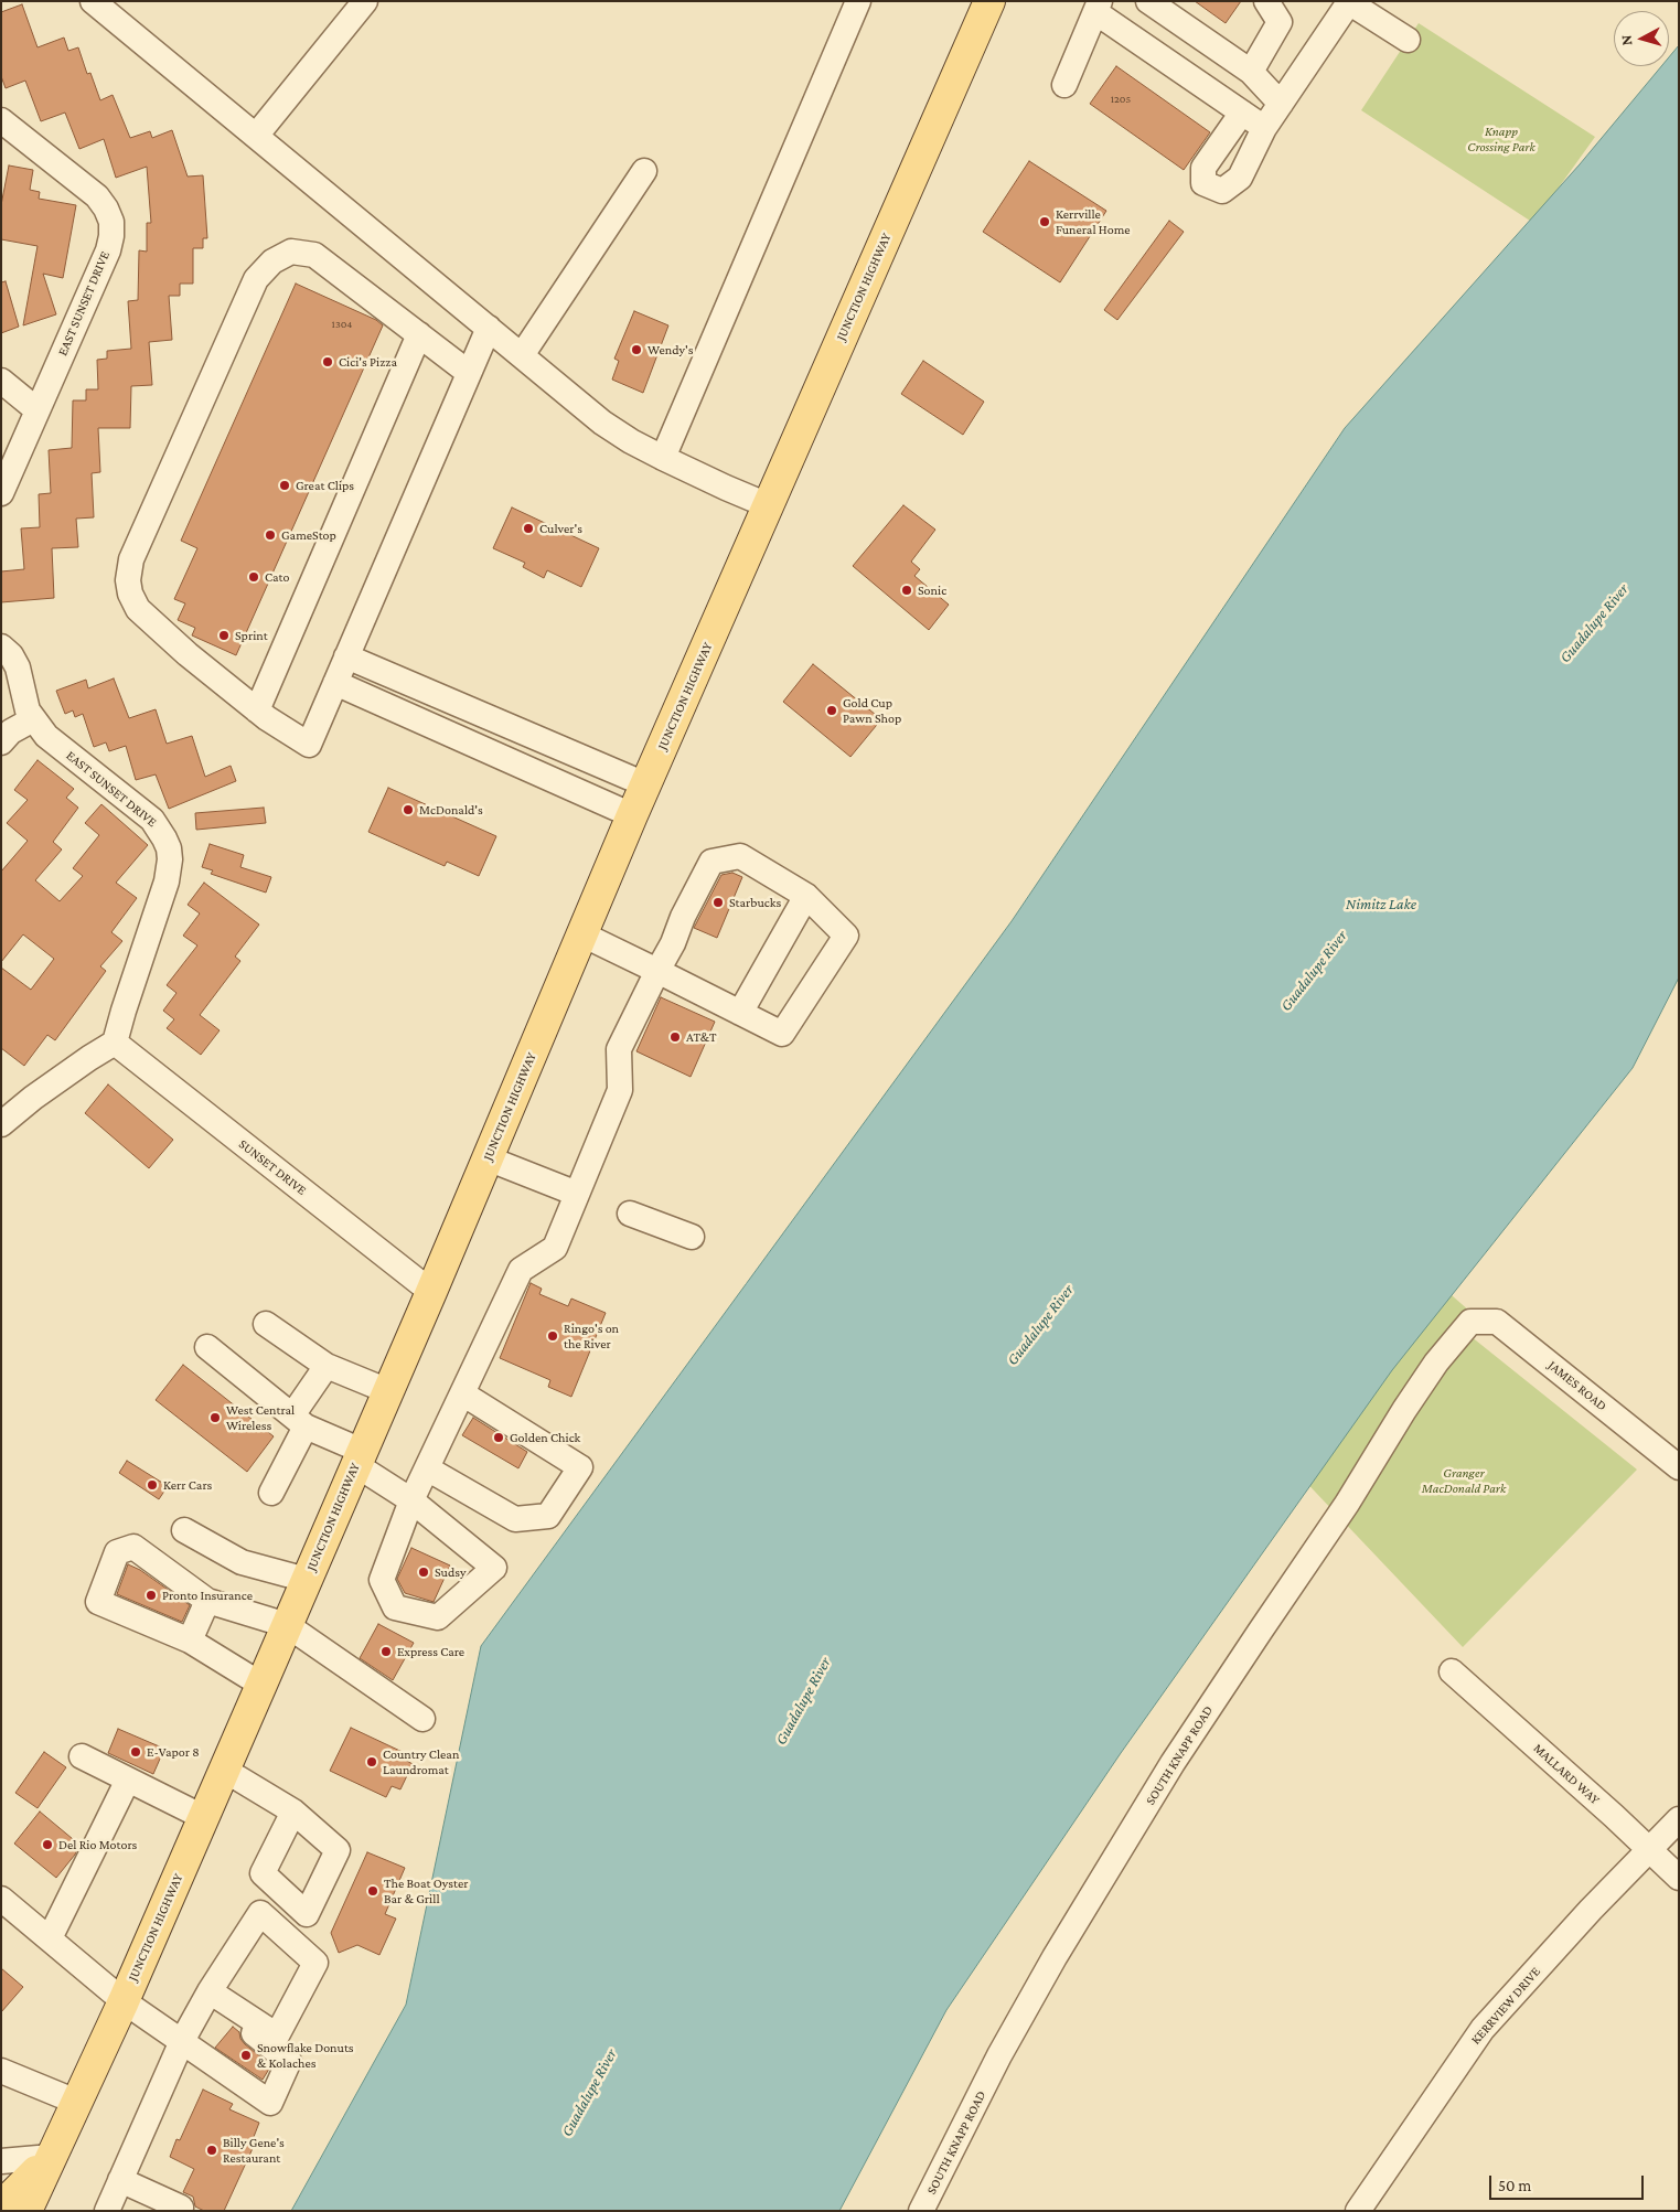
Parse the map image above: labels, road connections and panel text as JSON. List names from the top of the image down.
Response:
{
  "streets": {
    "main road": ["JUNCTION HIGHWAY"],
    "street": [
      "EAST SUNSET DRIVE",
      "SUNSET DRIVE",
      "JAMES ROAD",
      "SOUTH KNAPP ROAD",
      "MALLARD WAY",
      "KERRVIEW DRIVE"
    ]
  },
  "crossings": [
    ["JUNCTION HIGHWAY", "SUNSET DRIVE"],
    ["EAST SUNSET DRIVE", "SUNSET DRIVE"],
    ["JAMES ROAD", "SOUTH KNAPP ROAD"],
    ["MALLARD WAY", "KERRVIEW DRIVE"]
  ],
  "water": ["Guadalupe River", "Nimitz Lake"],
  "parks": ["Knapp Crossing Park", "Granger MacDonald Park"],
  "places": [
    "Kerrville Funeral Home",
    "Wendy's",
    "Cici's Pizza",
    "Great Clips",
    "Culver's",
    "GameStop",
    "Cato",
    "Sonic",
    "Sprint",
    "Gold Cup Pawn Shop",
    "McDonald's",
    "Starbucks",
    "AT&T",
    "Ringo's on the River",
    "West Central Wireless",
    "Golden Chick",
    "Kerr Cars",
    "Sudsy",
    "Pronto Insurance",
    "Express Care",
    "E-Vapor 8",
    "Country Clean Laundromat",
    "Del Rio Motors",
    "The Boat Oyster Bar & Grill",
    "Snowflake Donuts & Kolaches",
    "Billy Gene's Restaurant"
  ],
  "house_numbers": ["1205", "1304"],
  "scale_bar": "50 m",
  "north": "left"
}
